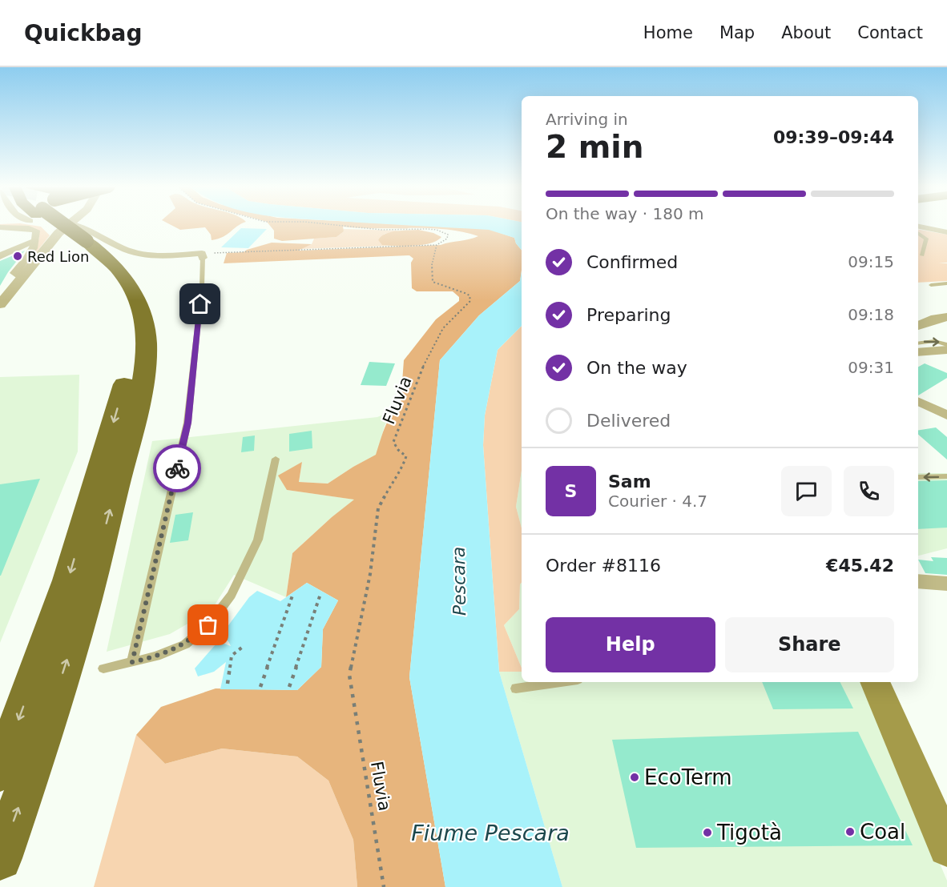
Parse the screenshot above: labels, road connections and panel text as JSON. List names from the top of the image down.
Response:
{
  "streets": {
    "path": ["Fluvia"]
  },
  "water": ["Pescara", "Fiume Pescara"],
  "places": [
    "Red Lion",
    "EcoTerm",
    "Coal",
    "Tigotà"
  ],
  "page": {
    "header": "Quickbag",
    "nav": [
      "Home",
      "Map",
      "About",
      "Contact"
    ],
    "heading": ["2 min", "Arriving in", "09:39–09:44"],
    "panel": [
      "Sam",
      "Courier · 4.7",
      "Order #8116",
      "€45.42"
    ],
    "bar": "On the way · 180 m",
    "list": [
      ["Confirmed", "09:15"],
      ["Preparing", "09:18"],
      ["On the way", "09:31"],
      "Delivered"
    ],
    "round": "S",
    "buttons": ["Help", "Share"]
  }
}
